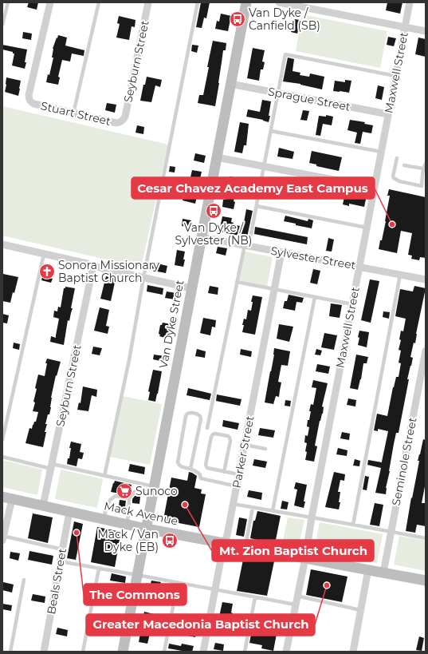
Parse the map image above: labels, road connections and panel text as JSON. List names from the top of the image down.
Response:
{
  "streets": {
    "main road": ["Van Dyke Street", "Mack Avenue"],
    "street": [
      "Seyburn Street",
      "Maxwell Street",
      "Sprague Street",
      "Stuart Street",
      "Sylvester Street",
      "Parker Street",
      "Seminole Street",
      "Beals Street"
    ]
  },
  "crossings": [
    ["Seyburn Street", "Stuart Street"],
    ["Seyburn Street", "Mack Avenue"],
    ["Maxwell Street", "Sprague Street"],
    ["Maxwell Street", "Sylvester Street"],
    ["Maxwell Street", "Mack Avenue"],
    ["Sprague Street", "Van Dyke Street"],
    ["Sylvester Street", "Van Dyke Street"],
    ["Sylvester Street", "Parker Street"],
    ["Van Dyke Street", "Mack Avenue"],
    ["Parker Street", "Mack Avenue"],
    ["Seminole Street", "Mack Avenue"],
    ["Mack Avenue", "Beals Street"]
  ],
  "places": {
    "bus stop": ["Van Dyke / Canfield (SB)", "Van Dyke / Sylvester (NB)", "Mack / Van Dyke (EB)"],
    "other": [
      "Cesar Chavez Academy East Campus",
      "Mt. Zion Baptist Church",
      "The Commons",
      "Greater Macedonia Baptist Church"
    ],
    "church": ["Sonora Missionary Baptist Church"],
    "supermarket": ["Sunoco"]
  }
}
